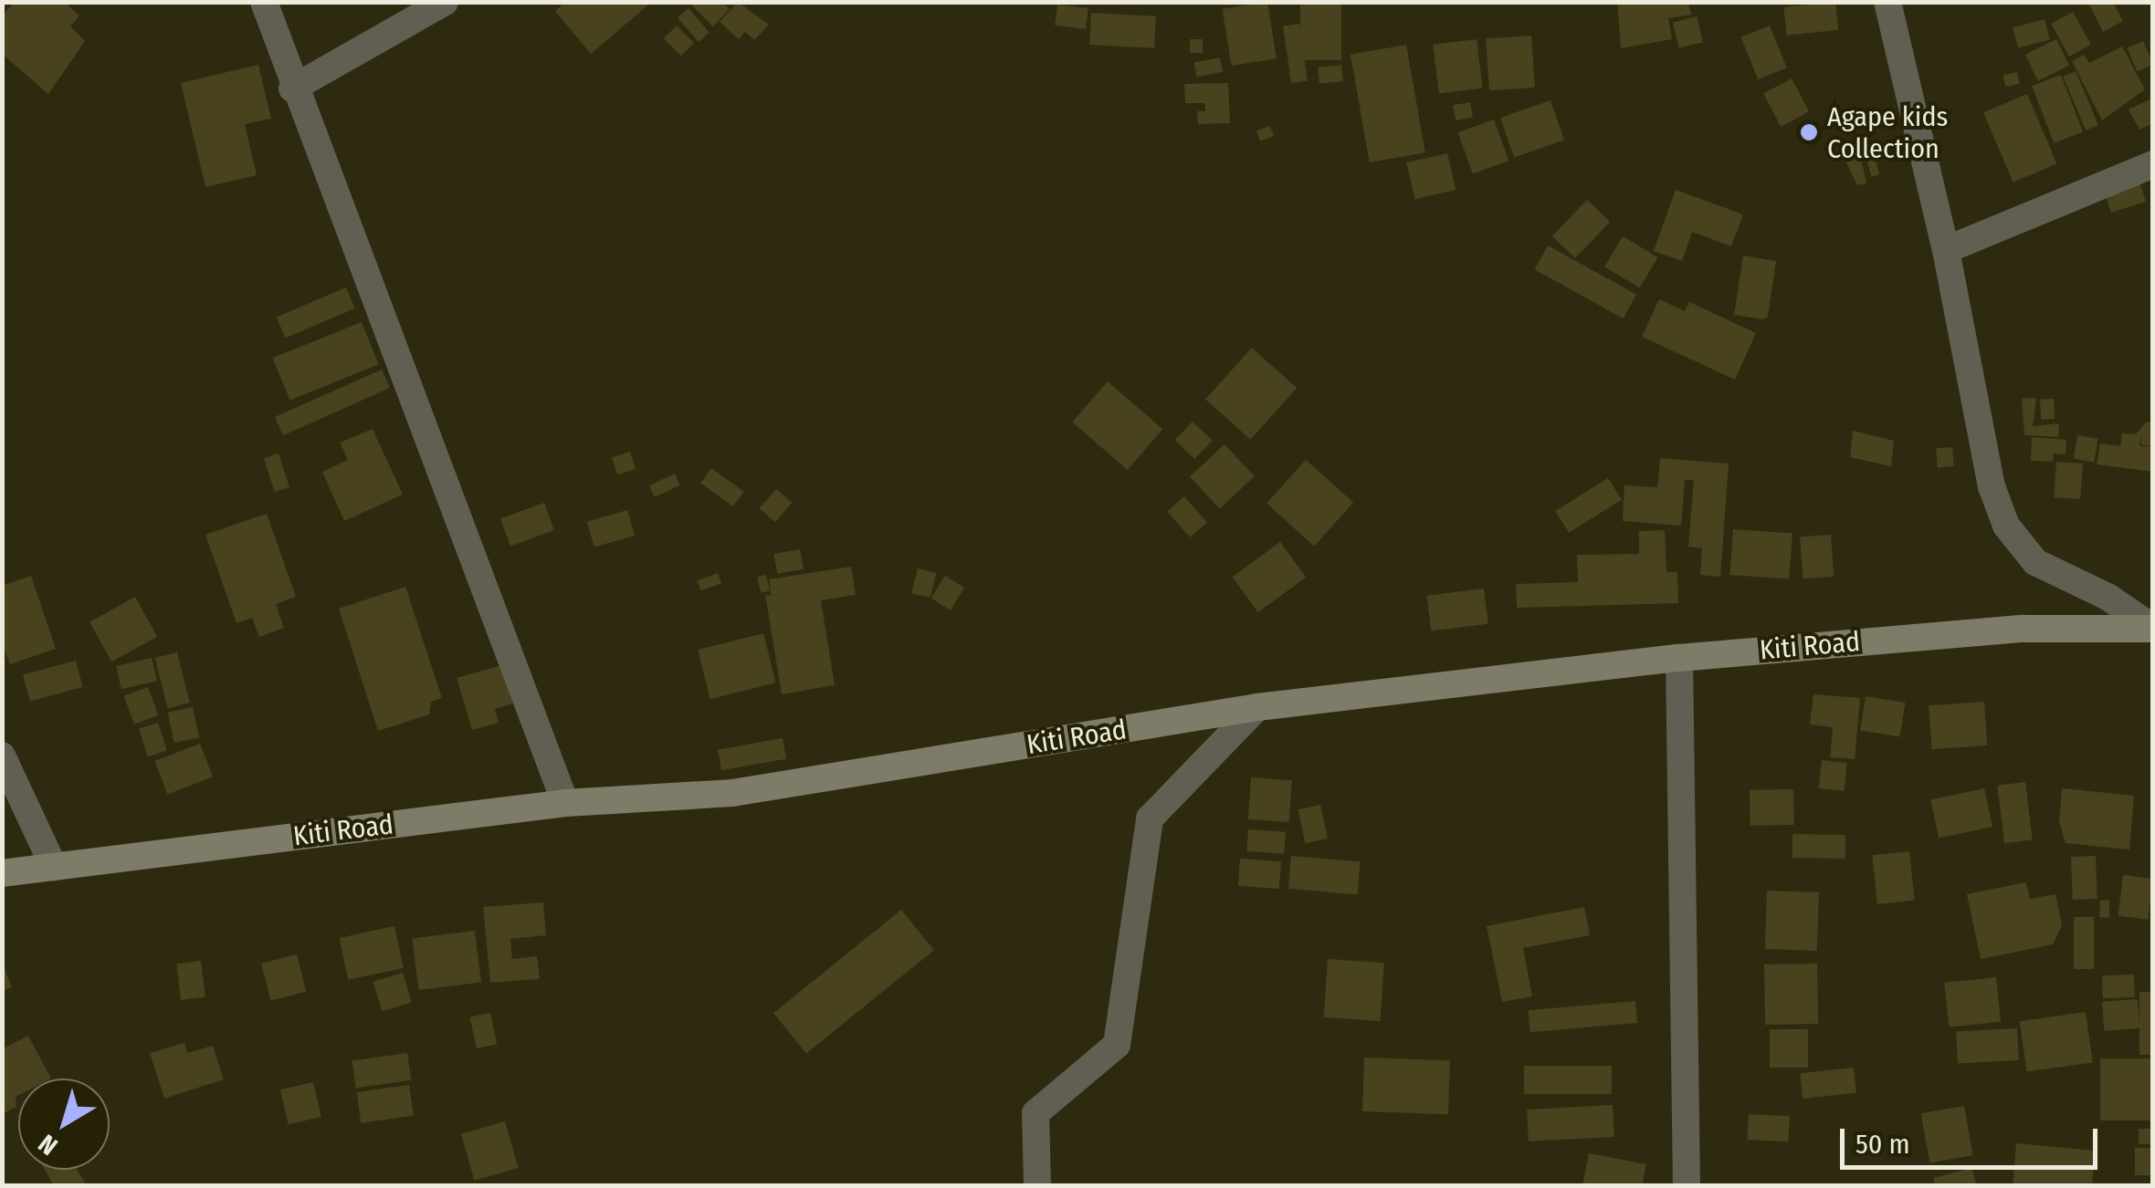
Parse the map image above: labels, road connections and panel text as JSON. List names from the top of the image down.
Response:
{
  "streets": {
    "street": ["Kiti Road"]
  },
  "places": ["Agape kids Collection"],
  "scale_bar": "50 m",
  "north": "bottom left"
}
